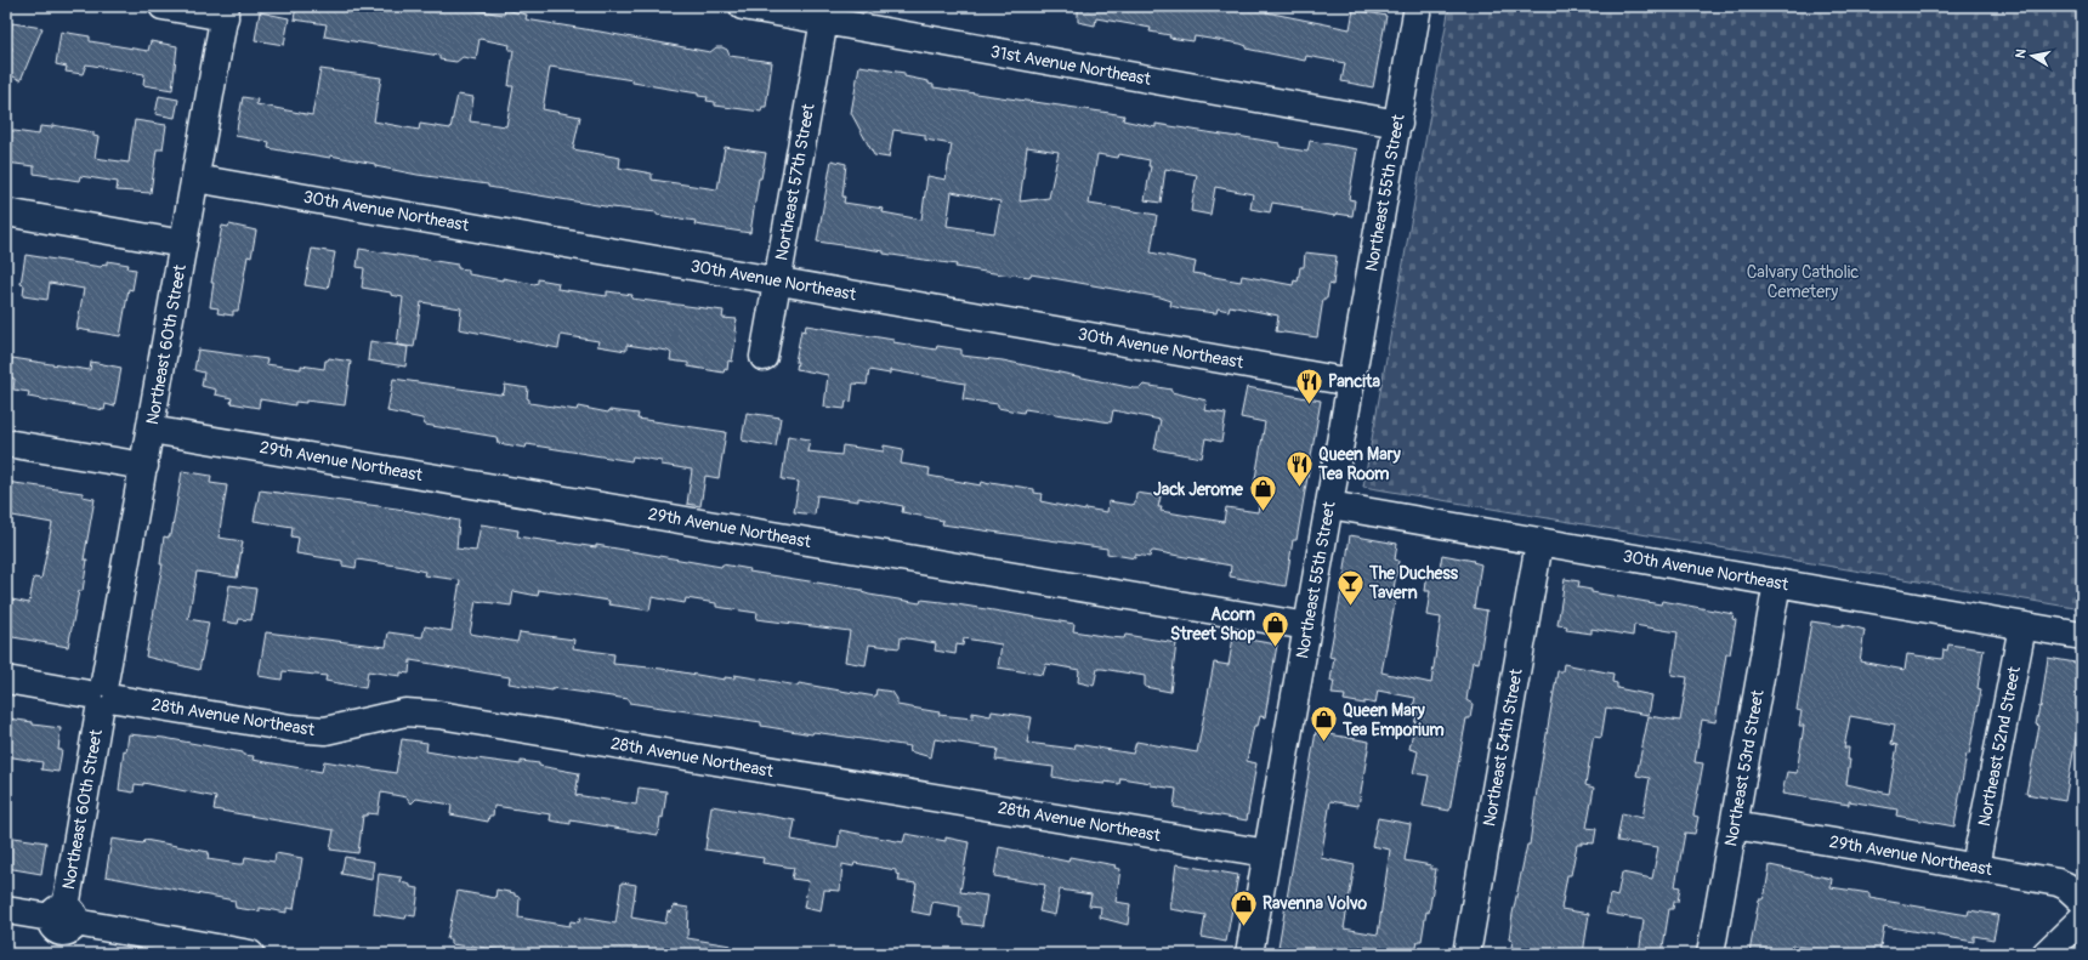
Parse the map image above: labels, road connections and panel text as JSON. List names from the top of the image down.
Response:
{
  "streets": {
    "street": [
      "31st Avenue Northeast",
      "Northeast 57th Street",
      "Northeast 55th Street",
      "30th Avenue Northeast",
      "Northeast 60th Street",
      "29th Avenue Northeast",
      "28th Avenue Northeast",
      "Northeast 52nd Street",
      "Northeast 54th Street",
      "Northeast 53rd Street"
    ]
  },
  "crossings": [
    ["31st Avenue Northeast", "Northeast 57th Street"],
    ["31st Avenue Northeast", "Northeast 55th Street"],
    ["Northeast 57th Street", "30th Avenue Northeast"],
    ["Northeast 55th Street", "30th Avenue Northeast"],
    ["Northeast 55th Street", "29th Avenue Northeast"],
    ["Northeast 55th Street", "28th Avenue Northeast"],
    ["30th Avenue Northeast", "Northeast 60th Street"],
    ["30th Avenue Northeast", "Northeast 52nd Street"],
    ["30th Avenue Northeast", "Northeast 54th Street"],
    ["30th Avenue Northeast", "Northeast 53rd Street"],
    ["Northeast 60th Street", "29th Avenue Northeast"],
    ["Northeast 60th Street", "28th Avenue Northeast"],
    ["29th Avenue Northeast", "Northeast 52nd Street"],
    ["29th Avenue Northeast", "Northeast 53rd Street"]
  ],
  "parks": ["Calvary Catholic Cemetery"],
  "places": {
    "restaurant": ["Pancita", "Queen Mary Tea Room"],
    "shop": [
      "Jack Jerome",
      "Acorn Street Shop",
      "Queen Mary Tea Emporium",
      "Ravenna Volvo"
    ],
    "bar": ["The Duchess Tavern"]
  },
  "north": "left"
}
